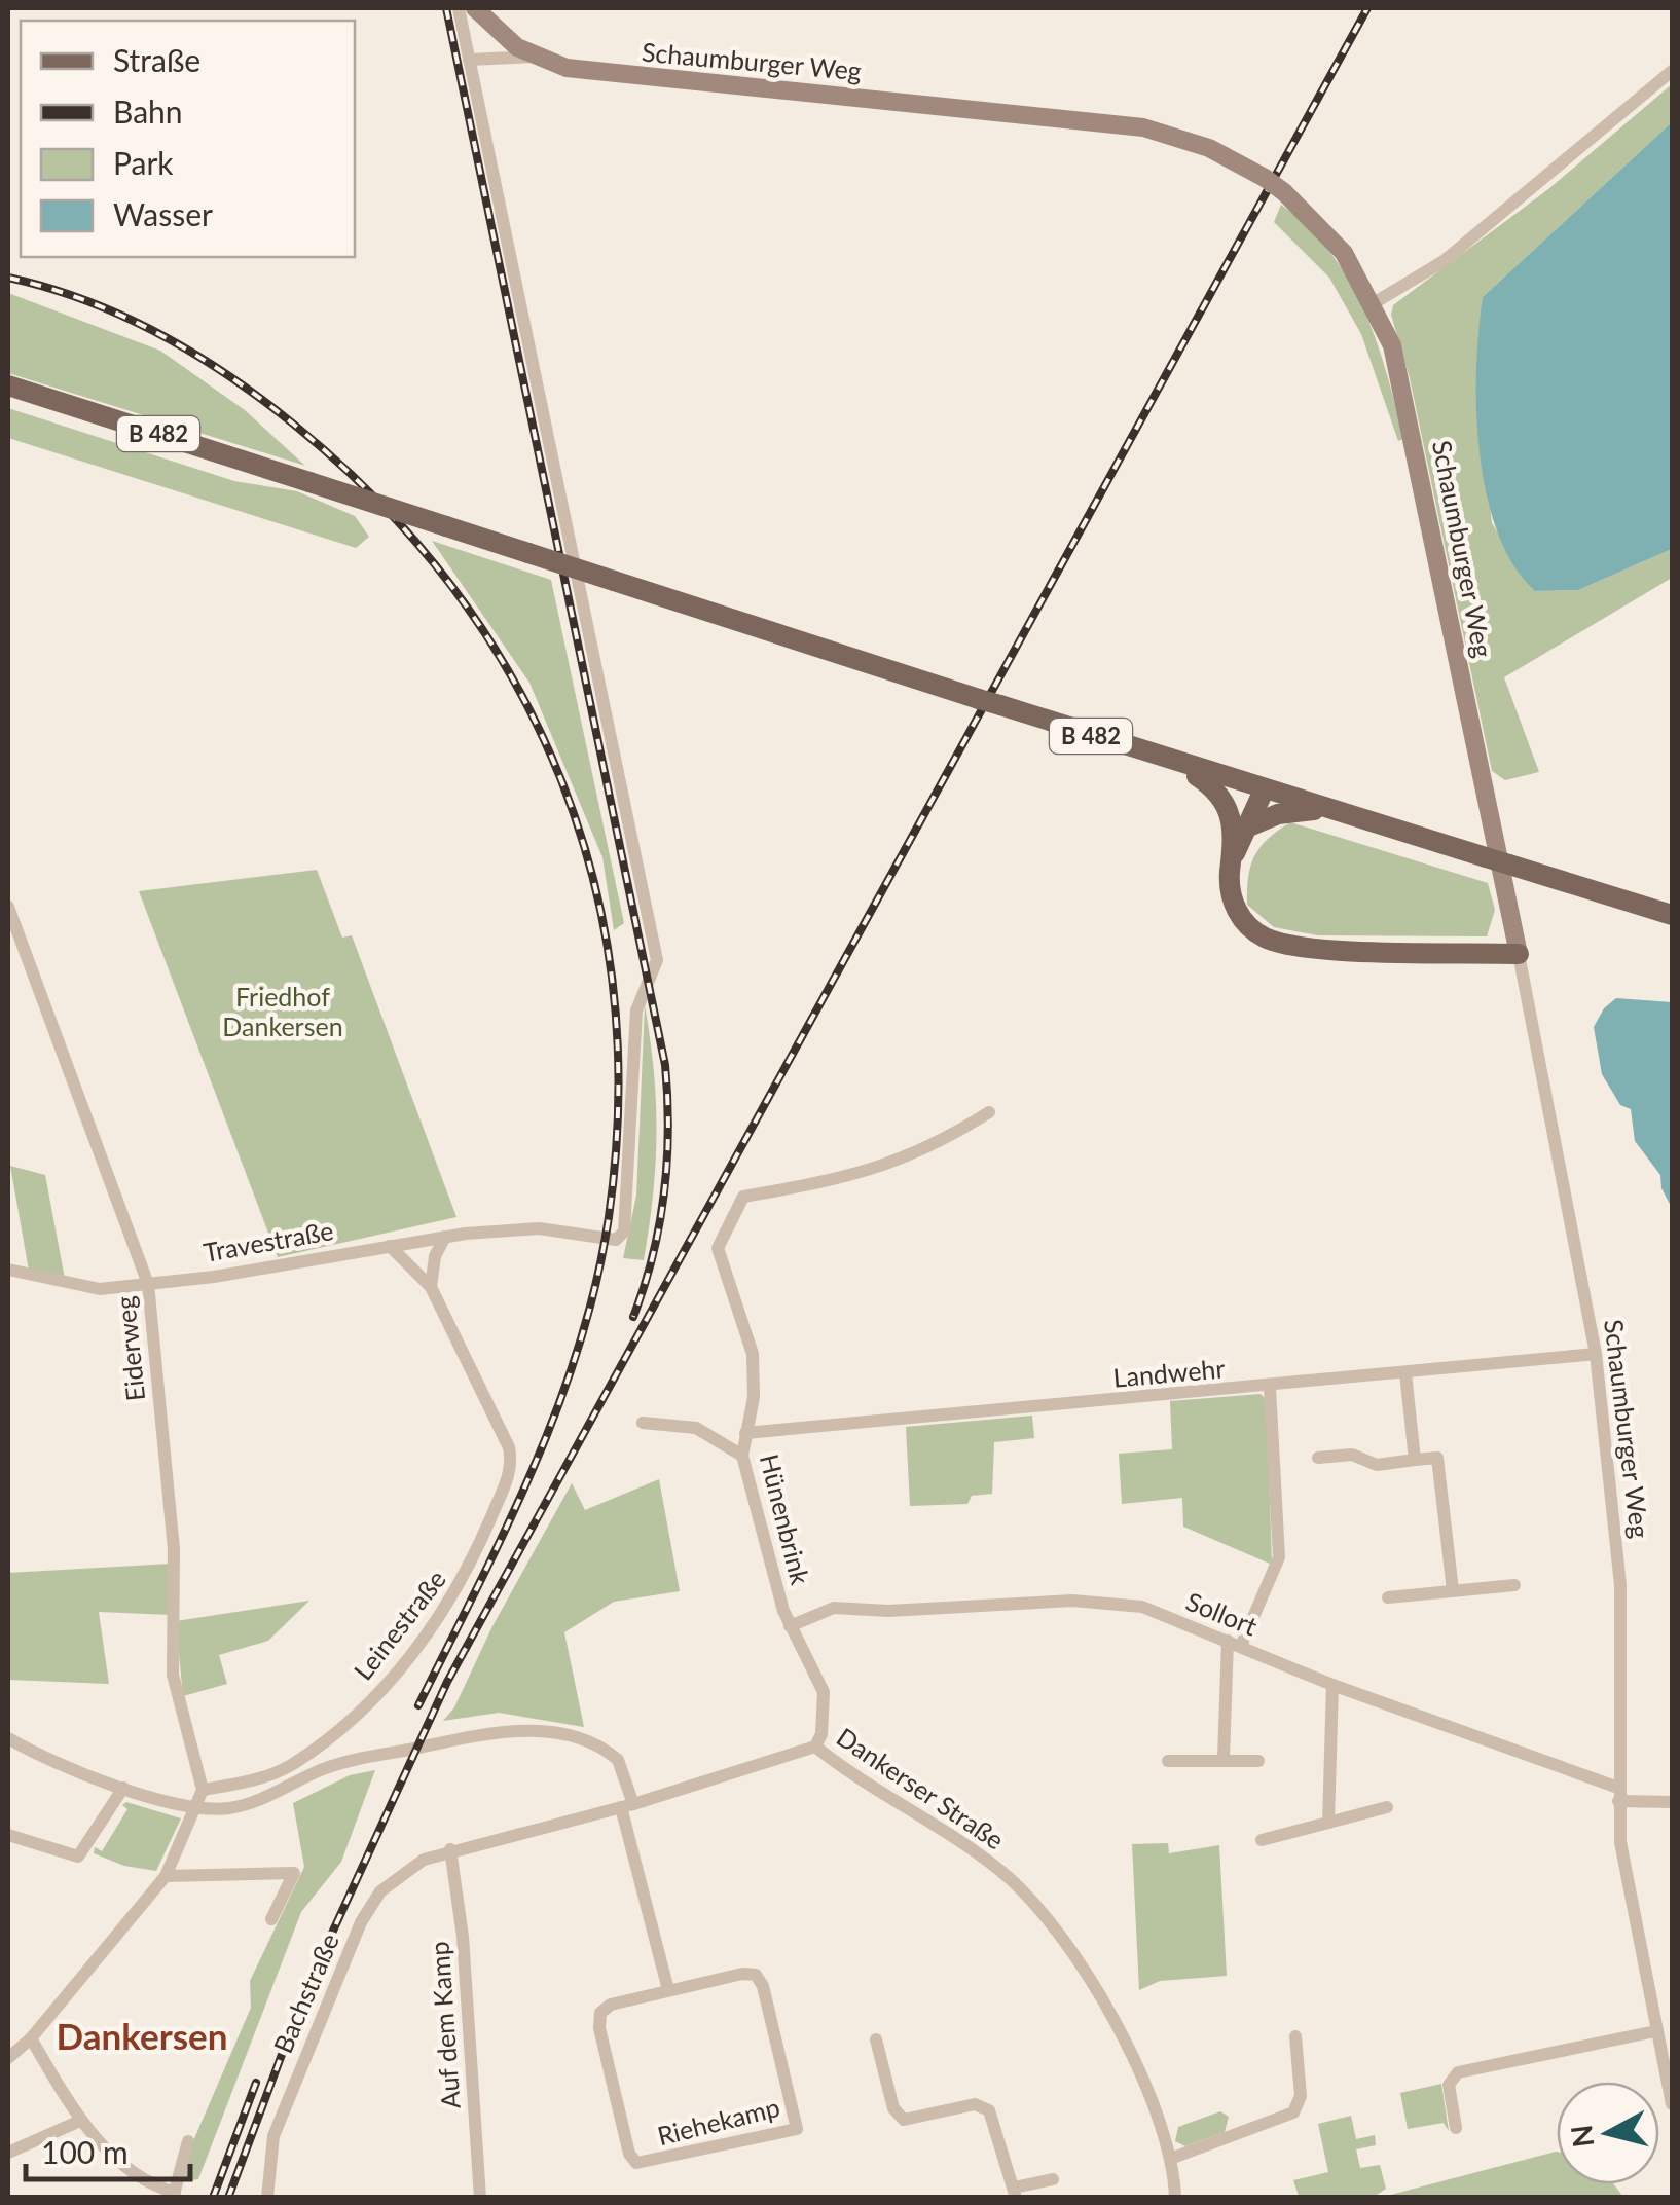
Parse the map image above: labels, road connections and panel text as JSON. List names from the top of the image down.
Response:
{
  "streets": {
    "main road": ["B 482"],
    "street": [
      "Schaumburger Weg",
      "Travestraße",
      "Eiderweg",
      "Landwehr",
      "Hünenbrink",
      "Sollort",
      "Leinestraße",
      "Dankerser Straße",
      "Bachstraße",
      "Auf dem Kamp",
      "Riehekamp"
    ]
  },
  "crossings": [
    ["Schaumburger Weg", "Landwehr"],
    ["Schaumburger Weg", "Sollort"],
    ["Travestraße", "Eiderweg"],
    ["Travestraße", "Leinestraße"],
    ["Eiderweg", "Leinestraße"],
    ["Landwehr", "Hünenbrink"],
    ["Hünenbrink", "Sollort"],
    ["Hünenbrink", "Dankerser Straße"],
    ["Dankerser Straße", "Bachstraße"],
    ["Dankerser Straße", "Auf dem Kamp"],
    ["Bachstraße", "Auf dem Kamp"]
  ],
  "districts": ["Dankersen"],
  "parks": ["Friedhof Dankersen"],
  "legend": [
    "Straße",
    "Bahn",
    "Park",
    "Wasser"
  ],
  "scale_bar": "100 m",
  "north": "left"
}
